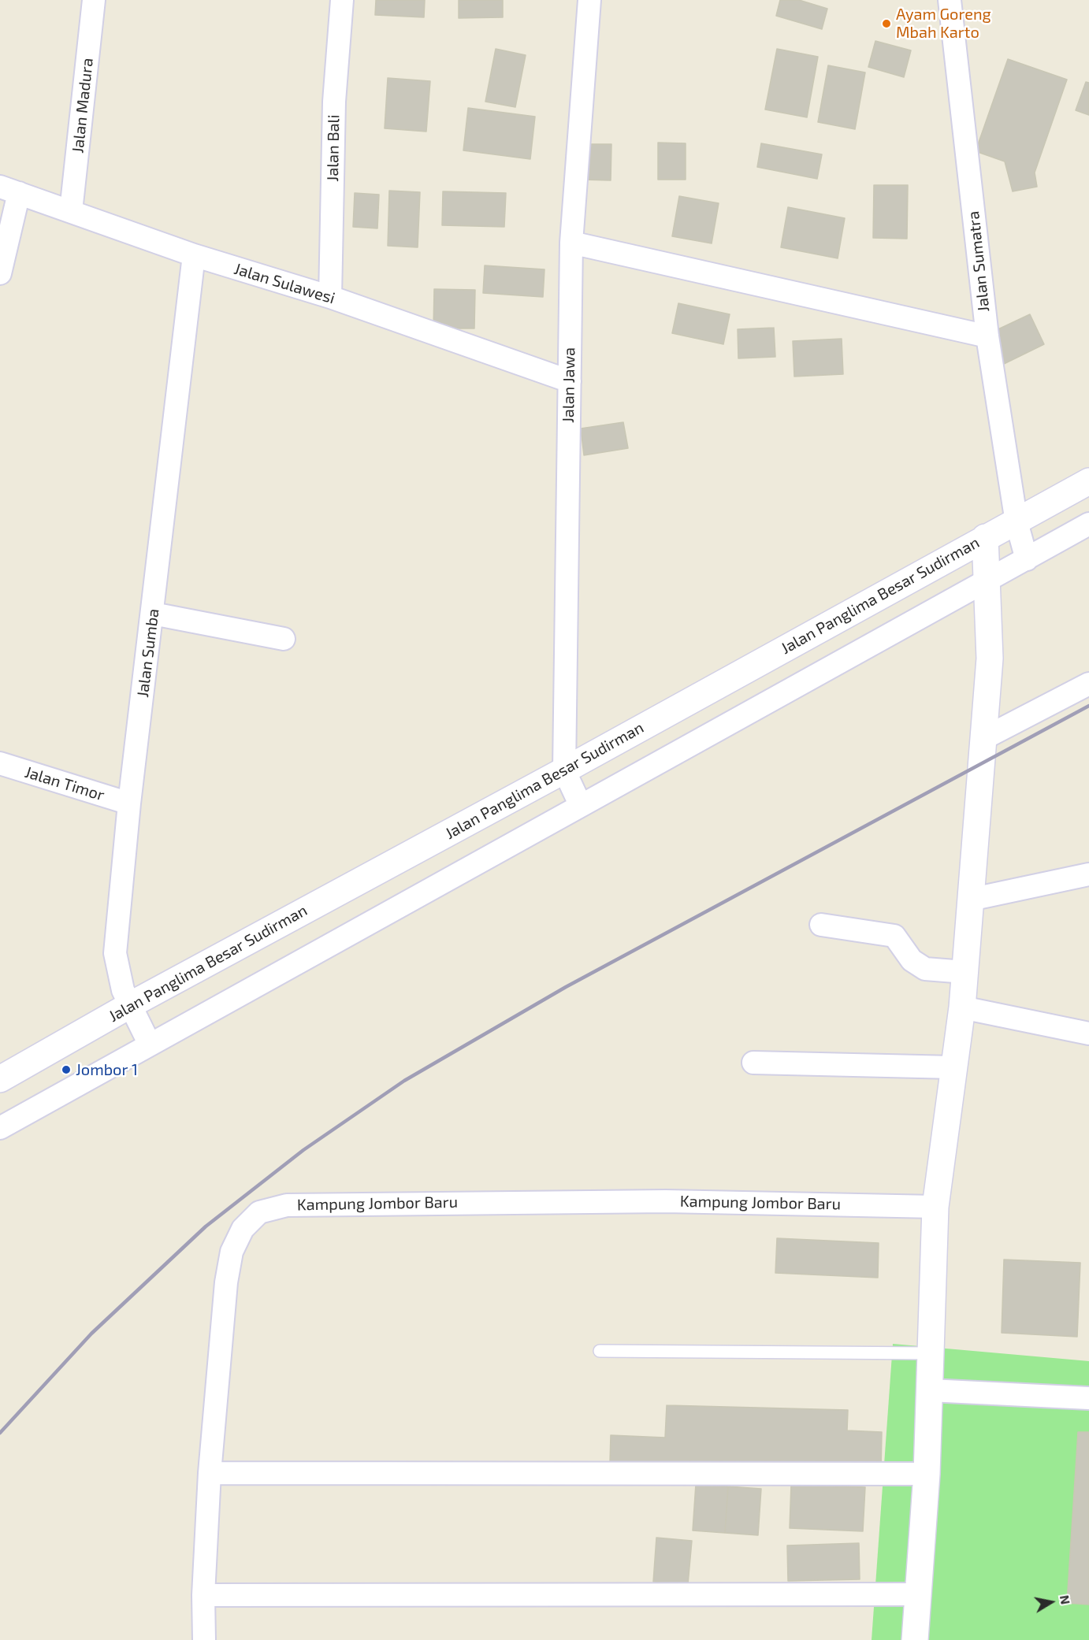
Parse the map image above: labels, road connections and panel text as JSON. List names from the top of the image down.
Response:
{
  "streets": {
    "main road": ["Jalan Panglima Besar Sudirman"],
    "street": [
      "Jalan Madura",
      "Jalan Bali",
      "Jalan Sumatra",
      "Jalan Sulawesi",
      "Jalan Jawa",
      "Jalan Sumba",
      "Jalan Timor",
      "Kampung Jombor Baru"
    ]
  },
  "crossings": [
    ["Jalan Madura", "Jalan Sulawesi"],
    ["Jalan Bali", "Jalan Sulawesi"],
    ["Jalan Sumatra", "Jalan Panglima Besar Sudirman"],
    ["Jalan Sulawesi", "Jalan Jawa"],
    ["Jalan Sulawesi", "Jalan Sumba"],
    ["Jalan Jawa", "Jalan Panglima Besar Sudirman"],
    ["Jalan Panglima Besar Sudirman", "Jalan Sumba"],
    ["Jalan Sumba", "Jalan Timor"]
  ],
  "places": ["Ayam Goreng Mbah Karto", "Jombor 1"],
  "north": "right"
}
